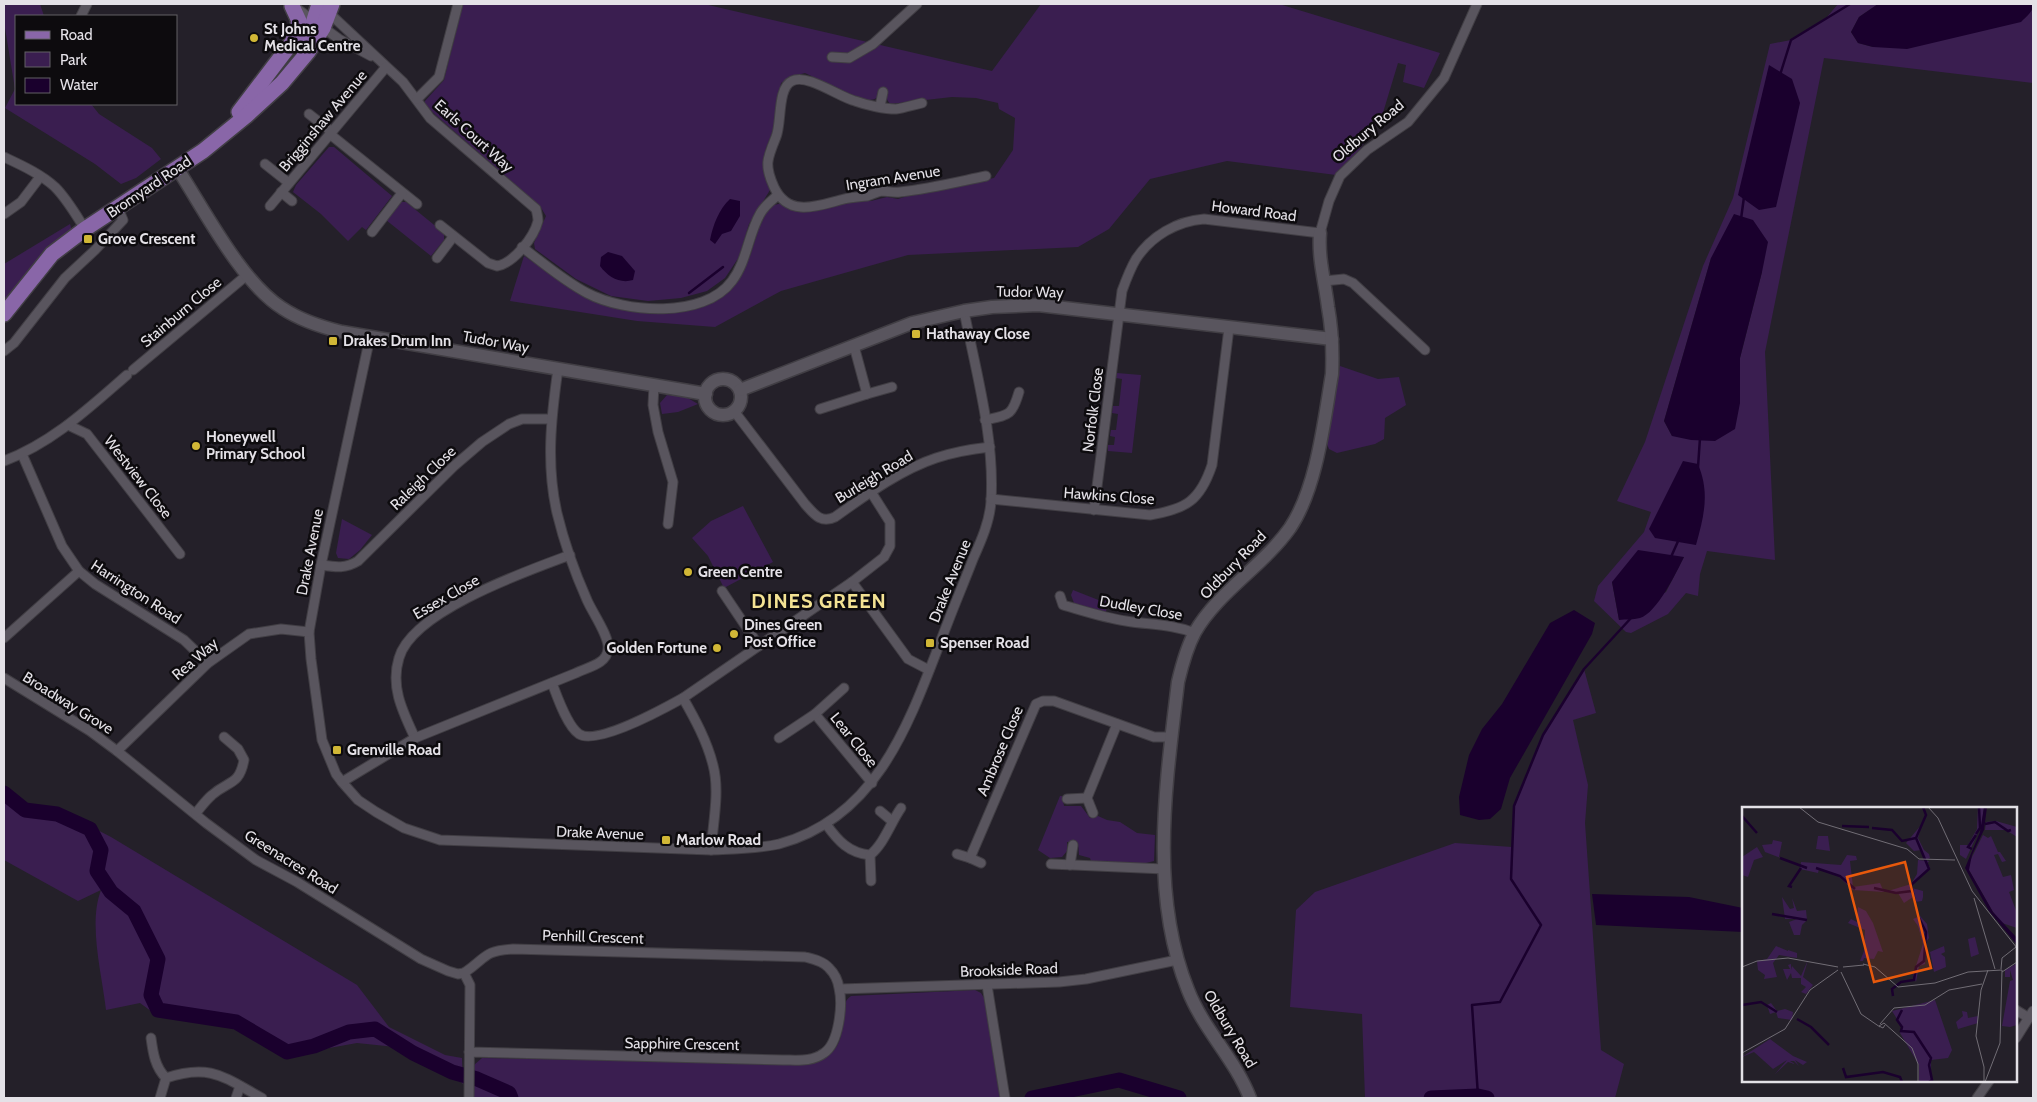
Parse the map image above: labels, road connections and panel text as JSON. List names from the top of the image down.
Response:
{
  "streets": {
    "main road": ["Bromyard Road"],
    "street": [
      "Brigginshaw Avenue",
      "Oldbury Road",
      "Earls Court Way",
      "Ingram Avenue",
      "Howard Road",
      "Tudor Way",
      "Stainburn Close",
      "Norfolk Close",
      "Westview Close",
      "Burleigh Road",
      "Raleigh Close",
      "Hawkins Close",
      "Drake Avenue",
      "Harrington Road",
      "Essex Close",
      "Dudley Close",
      "Rea Way",
      "Broadway Grove",
      "Lear Close",
      "Ambrose Close",
      "Greenacres Road",
      "Penhill Crescent",
      "Brookside Road",
      "Sapphire Crescent"
    ]
  },
  "crossings": [
    ["Brigginshaw Avenue", "Earls Court Way"],
    ["Oldbury Road", "Howard Road"],
    ["Oldbury Road", "Tudor Way"],
    ["Oldbury Road", "Dudley Close"],
    ["Oldbury Road", "Ambrose Close"],
    ["Oldbury Road", "Brookside Road"],
    ["Earls Court Way", "Bromyard Road"],
    ["Bromyard Road", "Tudor Way"],
    ["Howard Road", "Tudor Way"],
    ["Howard Road", "Norfolk Close"],
    ["Tudor Way", "Stainburn Close"],
    ["Tudor Way", "Norfolk Close"],
    ["Tudor Way", "Burleigh Road"],
    ["Tudor Way", "Hawkins Close"],
    ["Tudor Way", "Drake Avenue"],
    ["Stainburn Close", "Westview Close"],
    ["Stainburn Close", "Harrington Road"],
    ["Norfolk Close", "Hawkins Close"],
    ["Burleigh Road", "Drake Avenue"],
    ["Raleigh Close", "Drake Avenue"],
    ["Hawkins Close", "Drake Avenue"],
    ["Drake Avenue", "Rea Way"],
    ["Drake Avenue", "Lear Close"],
    ["Harrington Road", "Rea Way"],
    ["Rea Way", "Broadway Grove"],
    ["Rea Way", "Greenacres Road"],
    ["Broadway Grove", "Greenacres Road"],
    ["Greenacres Road", "Penhill Crescent"],
    ["Penhill Crescent", "Brookside Road"],
    ["Penhill Crescent", "Sapphire Crescent"],
    ["Brookside Road", "Sapphire Crescent"]
  ],
  "districts": ["DINES GREEN"],
  "places": {
    "other": [
      "St Johns Medical Centre",
      "Honeywell Primary School",
      "Green Centre",
      "Dines Green Post Office",
      "Golden Fortune"
    ],
    "transit": [
      "Grove Crescent",
      "Hathaway Close",
      "Drakes Drum Inn",
      "Spenser Road",
      "Grenville Road",
      "Marlow Road"
    ]
  },
  "legend": ["Road", "Park", "Water"]
}
